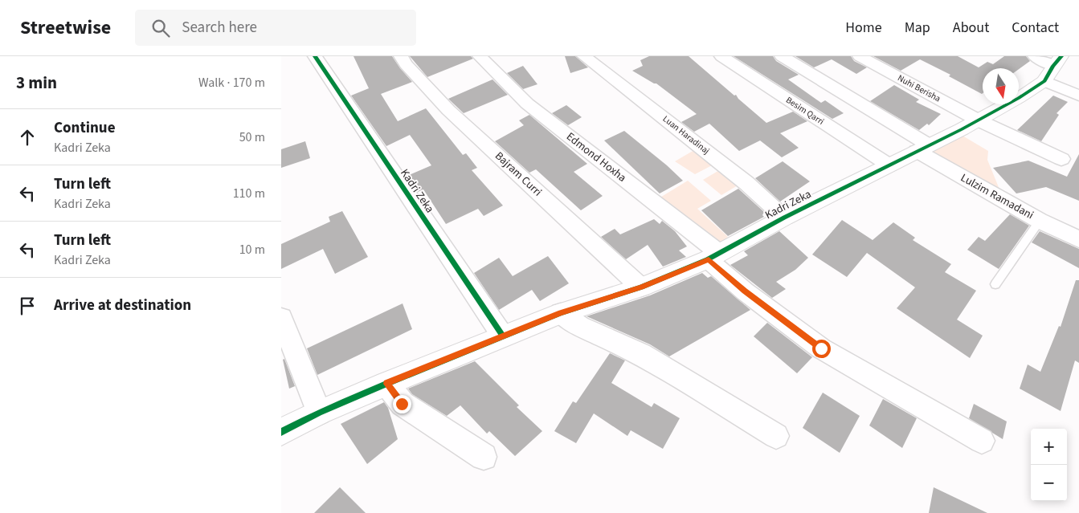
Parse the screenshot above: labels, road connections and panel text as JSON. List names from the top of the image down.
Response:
{
  "streets": {
    "street": [
      "Nuhi Berisha",
      "Besim Qarri",
      "Luan Haradinaj",
      "Edmond Hoxha",
      "Bajram Curri",
      "Kadri Zeka",
      "Lulzim Ramadani"
    ]
  },
  "crossings": [
    ["Nuhi Berisha", "Kadri Zeka"],
    ["Besim Qarri", "Kadri Zeka"],
    ["Luan Haradinaj", "Kadri Zeka"],
    ["Edmond Hoxha", "Kadri Zeka"],
    ["Bajram Curri", "Kadri Zeka"],
    ["Kadri Zeka", "Lulzim Ramadani"]
  ],
  "north": "bottom",
  "page": {
    "header": "Streetwise",
    "search": "Search here",
    "nav": [
      "Home",
      "Map",
      "About",
      "Contact"
    ],
    "heading": ["3 min", "Walk · 170 m"],
    "list": [
      ["Continue", "Kadri Zeka", "50 m"],
      ["Turn left", "Kadri Zeka", "110 m"],
      ["Turn left", "Kadri Zeka", "10 m"],
      "Arrive at destination"
    ],
    "map_buttons": ["+", "−"]
  }
}
